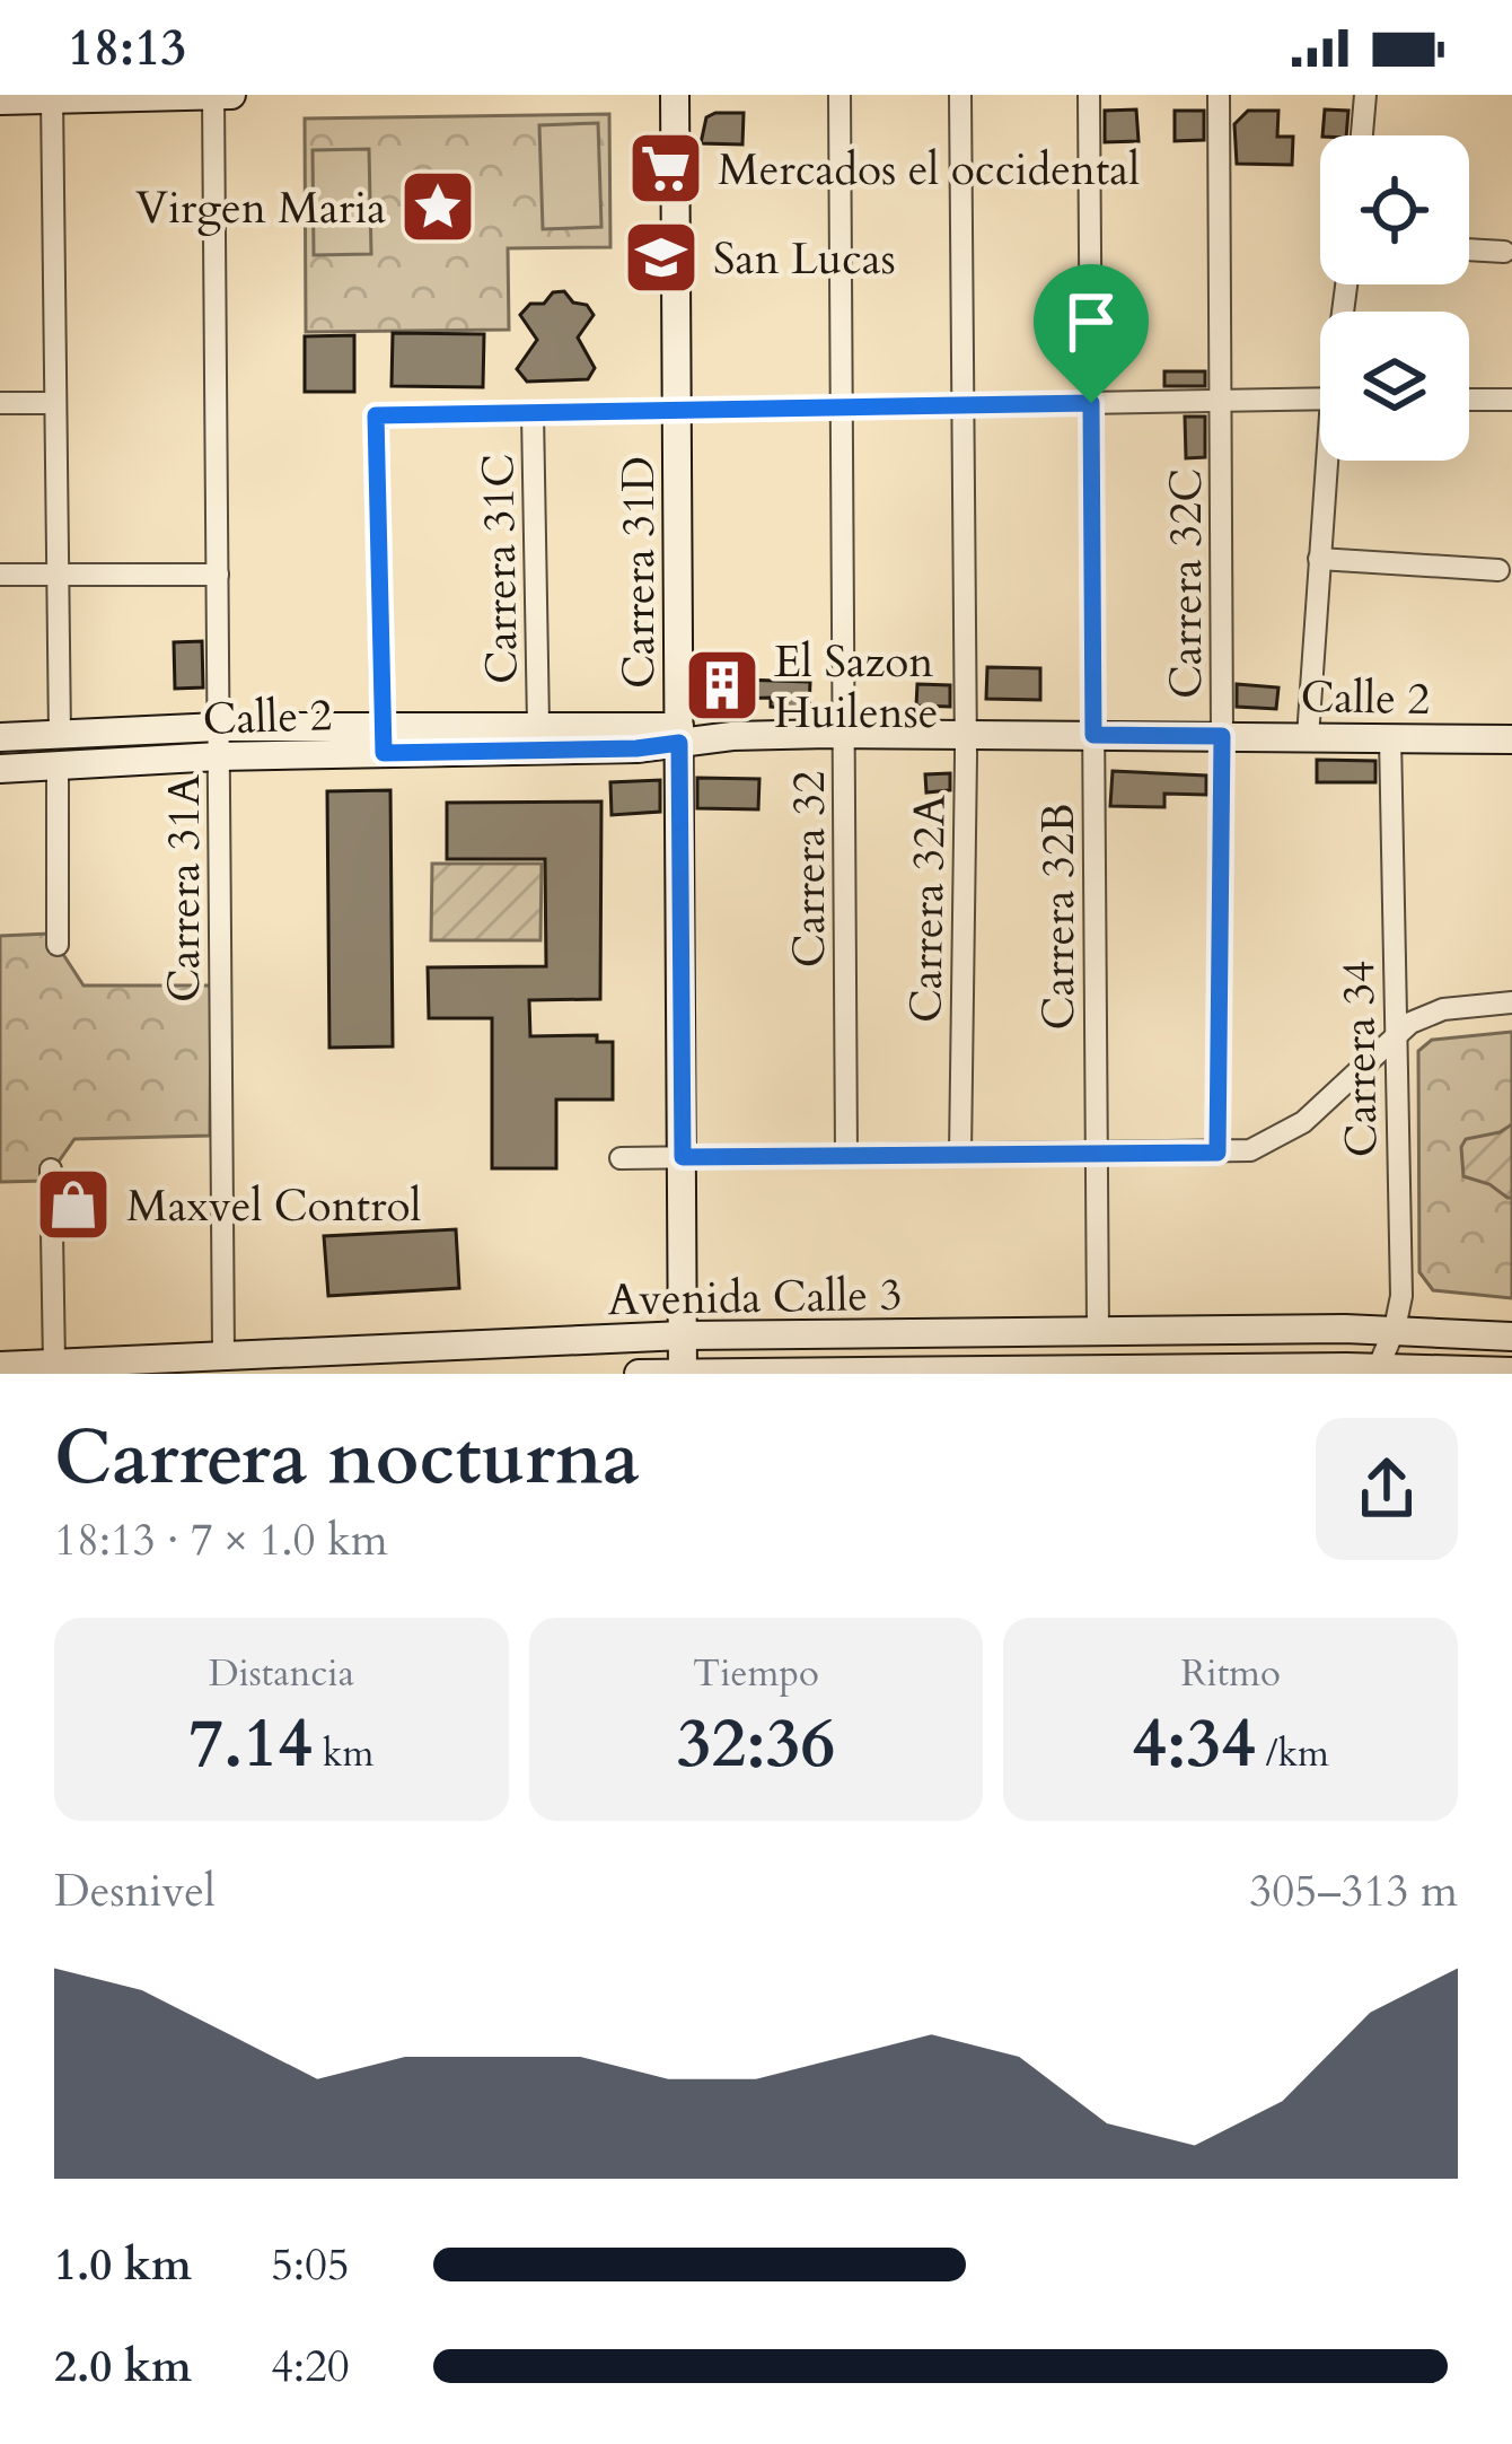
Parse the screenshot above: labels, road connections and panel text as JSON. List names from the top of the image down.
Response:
{
  "streets": {
    "street": [
      "Carrera 31C",
      "Carrera 31D",
      "Carrera 32C",
      "Calle 2",
      "Carrera 32",
      "Carrera 31A",
      "Carrera 32A",
      "Carrera 32B",
      "Carrera 34",
      "Avenida Calle 3"
    ]
  },
  "crossings": [
    ["Carrera 31C", "Calle 2"],
    ["Carrera 31D", "Calle 2"],
    ["Carrera 31D", "Avenida Calle 3"],
    ["Carrera 32C", "Calle 2"],
    ["Calle 2", "Carrera 32"],
    ["Calle 2", "Carrera 31A"],
    ["Calle 2", "Carrera 32A"],
    ["Calle 2", "Carrera 32B"],
    ["Calle 2", "Carrera 34"],
    ["Carrera 31A", "Avenida Calle 3"],
    ["Carrera 32B", "Avenida Calle 3"],
    ["Carrera 34", "Avenida Calle 3"]
  ],
  "places": {
    "supermarket": ["Mercados el occidental"],
    "place": ["Virgen Maria"],
    "school or university": ["San Lucas"],
    "building": ["El Sazon Huilense"],
    "shop": ["Maxvel Control"]
  },
  "page": {
    "status": "18:13",
    "heading": ["Carrera nocturna", "18:13 · 7 × 1.0 km"],
    "stats": [
      ["Distancia", "7.14 km"],
      ["Tiempo", "32:36"],
      ["Ritmo", "4:34 /km"]
    ],
    "chart": ["Desnivel", "305–313 m"],
    "list": [
      {
        "name": "1.0 km",
        "note": "5:05"
      },
      {
        "name": "2.0 km",
        "note": "4:20"
      }
    ]
  }
}
